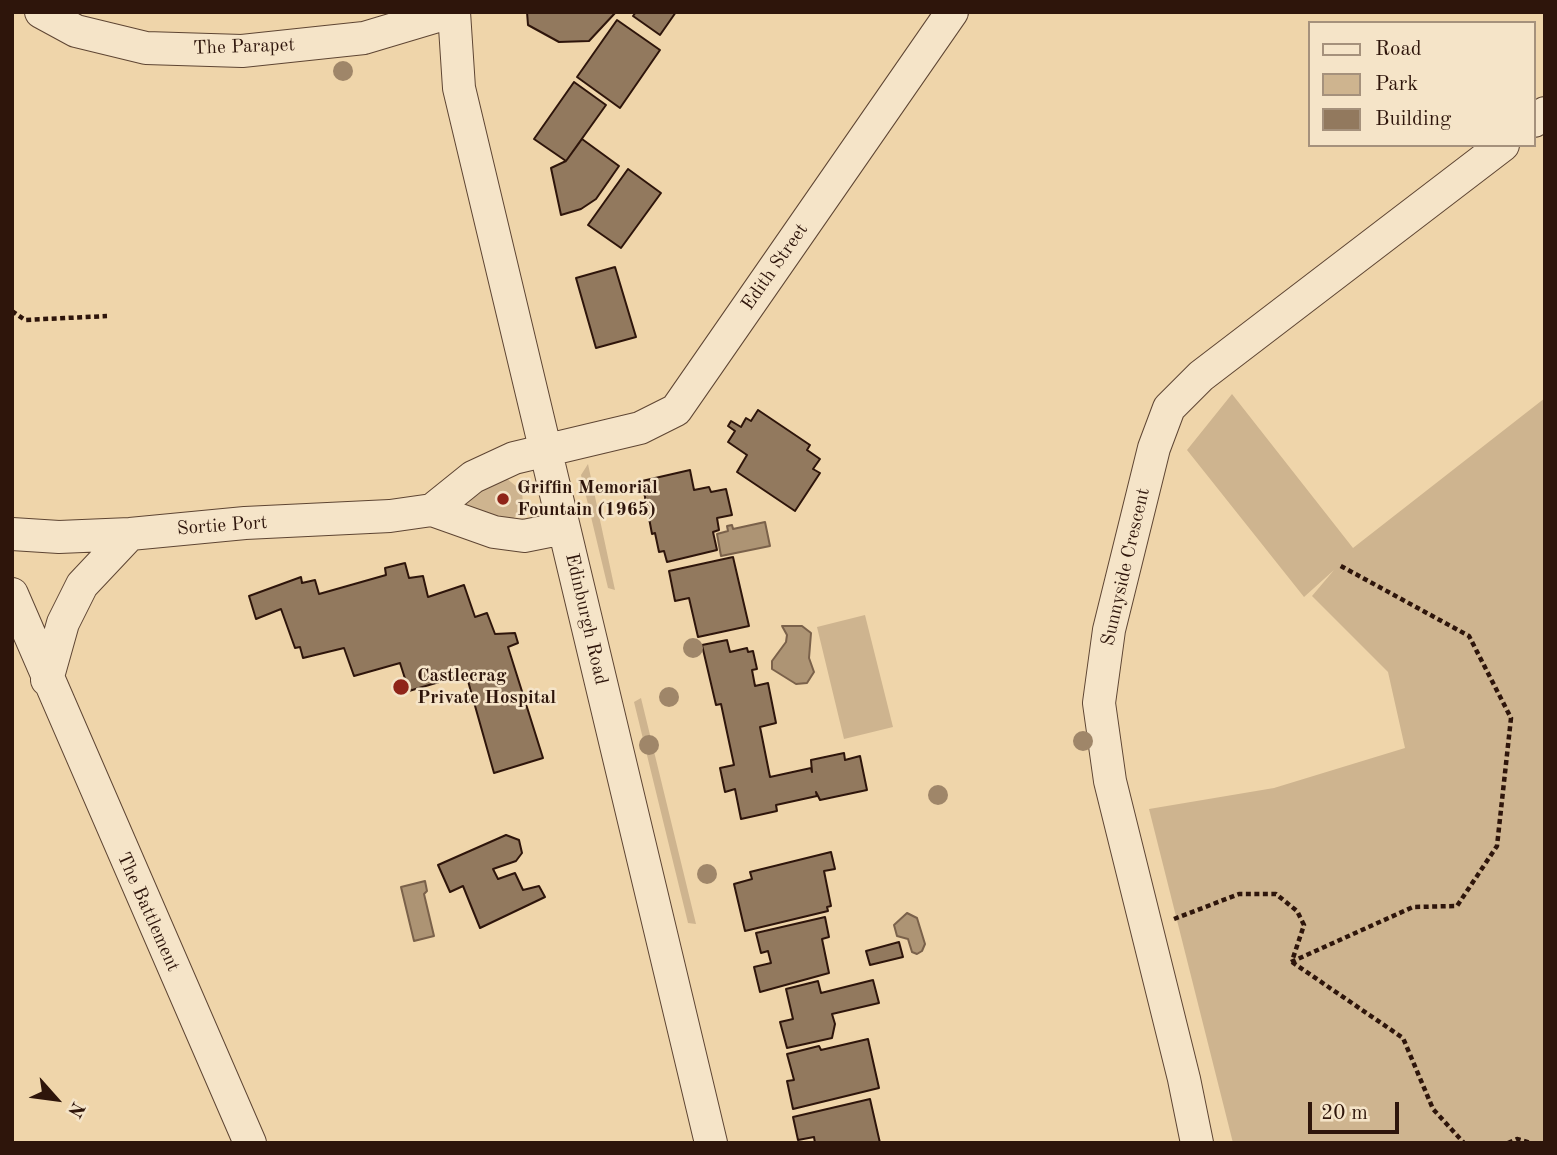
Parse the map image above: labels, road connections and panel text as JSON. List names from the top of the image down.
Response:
{
  "streets": {
    "street": [
      "The Parapet",
      "Edith Street",
      "Sortie Port",
      "Sunnyside Crescent",
      "Edinburgh Road",
      "The Battlement"
    ]
  },
  "crossings": [
    ["The Parapet", "Edinburgh Road"],
    ["Edith Street", "Edinburgh Road"],
    ["Sortie Port", "Edinburgh Road"]
  ],
  "places": ["Griffin Memorial Fountain (1965)", "Castlecrag Private Hospital"],
  "legend": ["Road", "Park", "Building"],
  "scale_bar": "20 m",
  "north": "bottom right"
}
